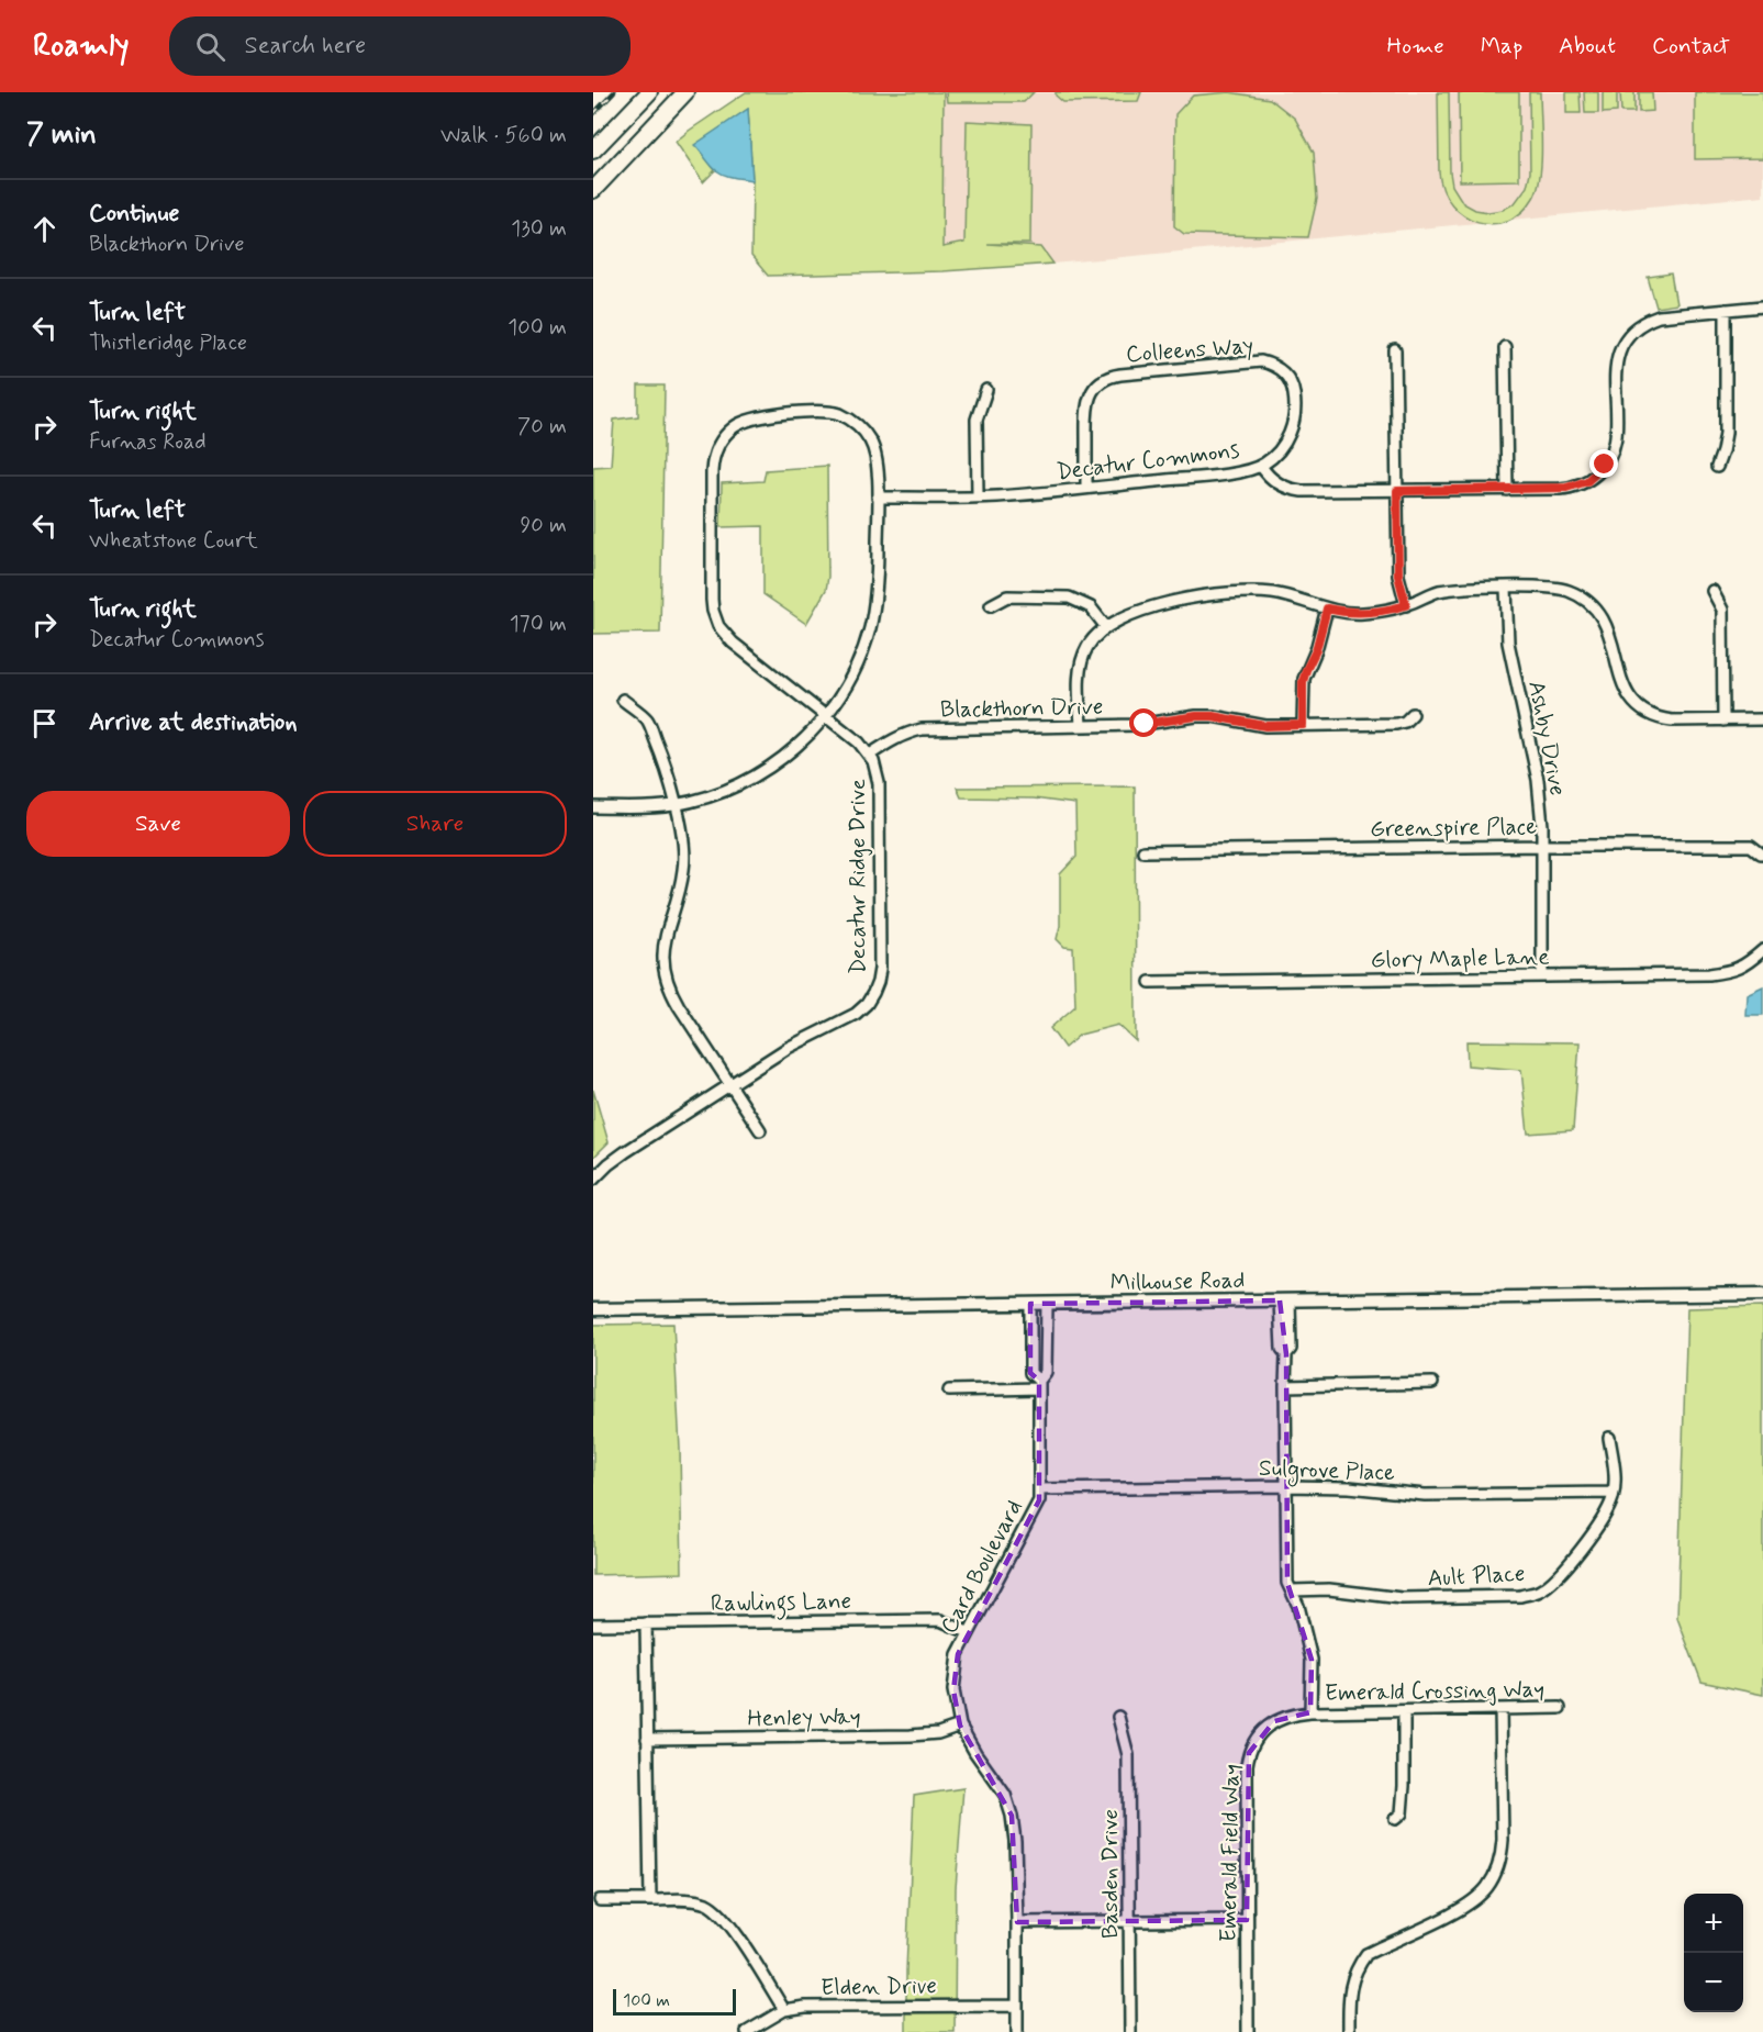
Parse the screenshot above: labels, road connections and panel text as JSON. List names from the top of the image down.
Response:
{
  "streets": {
    "street": [
      "Colleens Way",
      "Decatur Commons",
      "Blackthorn Drive",
      "Ashby Drive",
      "Greenspire Place",
      "Decatur Ridge Drive",
      "Glory Maple Lane",
      "Milhouse Road",
      "Sulgrove Place",
      "Card Boulevard",
      "Ault Place",
      "Rawlings Lane",
      "Emerald Crossing Way",
      "Henley Way",
      "Emerald Field Way",
      "Basden Drive",
      "Elden Drive"
    ]
  },
  "crossings": [
    ["Colleens Way", "Decatur Commons"],
    ["Decatur Commons", "Decatur Ridge Drive"],
    ["Blackthorn Drive", "Decatur Ridge Drive"],
    ["Ashby Drive", "Greenspire Place"],
    ["Ashby Drive", "Glory Maple Lane"],
    ["Milhouse Road", "Card Boulevard"],
    ["Sulgrove Place", "Card Boulevard"],
    ["Sulgrove Place", "Ault Place"],
    ["Card Boulevard", "Rawlings Lane"],
    ["Card Boulevard", "Henley Way"],
    ["Card Boulevard", "Elden Drive"],
    ["Emerald Crossing Way", "Emerald Field Way"]
  ],
  "scale_bar": "100 m",
  "page": {
    "header": "Roamly",
    "search": "Search here",
    "nav": [
      "Home",
      "Map",
      "About",
      "Contact"
    ],
    "heading": ["7 min", "Walk · 560 m"],
    "list": [
      ["Continue", "Blackthorn Drive", "130 m"],
      ["Turn left", "Thistleridge Place", "100 m"],
      ["Turn right", "Furnas Road", "70 m"],
      ["Turn left", "Wheatstone Court", "90 m"],
      ["Turn right", "Decatur Commons", "170 m"],
      "Arrive at destination"
    ],
    "buttons": ["Save", "Share"],
    "map_buttons": ["+", "−"],
    "scale": "100 m"
  }
}
